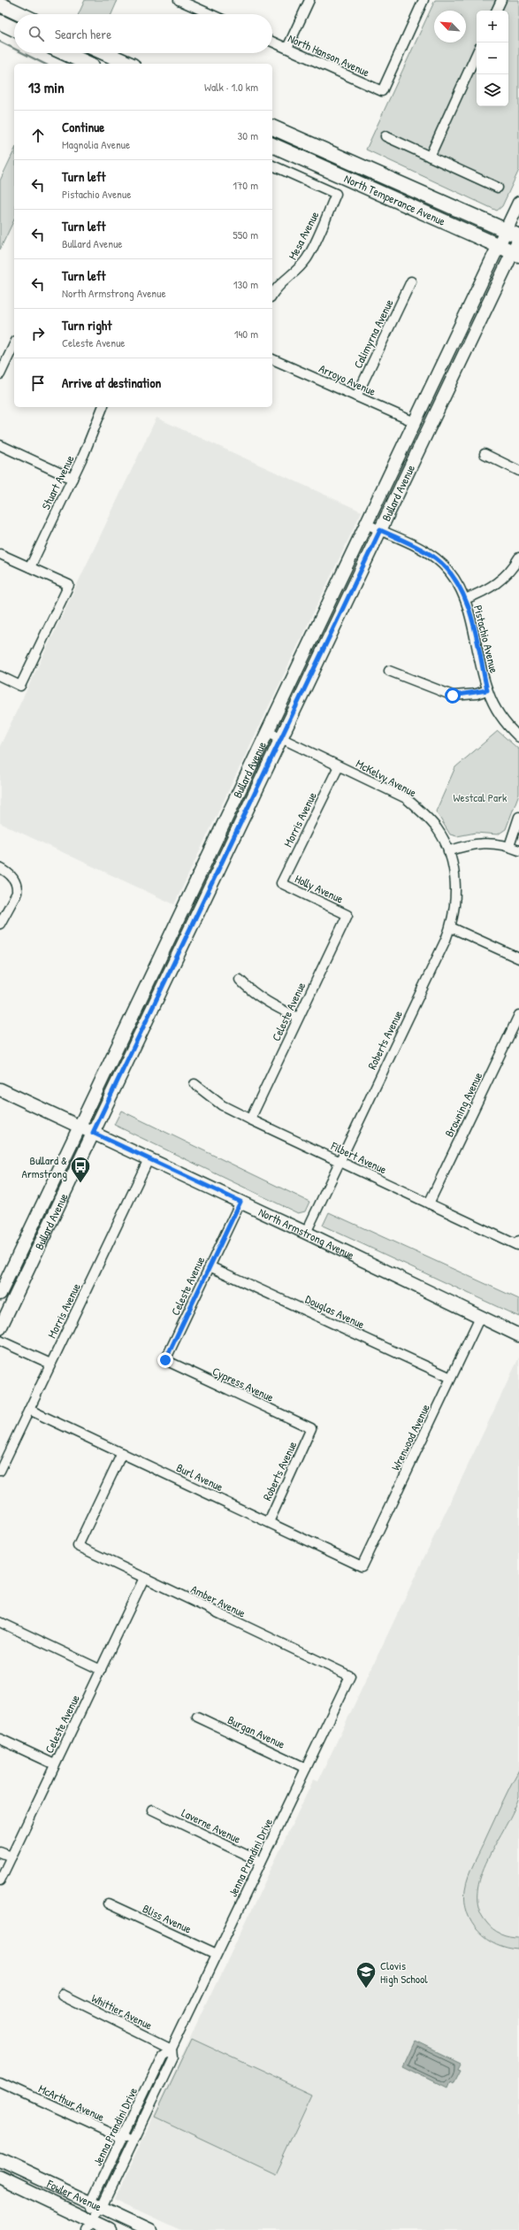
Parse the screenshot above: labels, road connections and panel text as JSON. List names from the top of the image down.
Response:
{
  "streets": {
    "main road": [
      "North Temperance Avenue",
      "Bullard Avenue",
      "North Armstrong Avenue",
      "Fowler Avenue"
    ],
    "street": [
      "North Hanson Avenue",
      "Mesa Avenue",
      "Calimyrna Avenue",
      "Arroyo Avenue",
      "Stuart Avenue",
      "Pistachio Avenue",
      "McKelvy Avenue",
      "Morris Avenue",
      "Holly Avenue",
      "Celeste Avenue",
      "Roberts Avenue",
      "Browning Avenue",
      "Filbert Avenue",
      "Douglas Avenue",
      "Cypress Avenue",
      "Wrenwood Avenue",
      "Burl Avenue",
      "Amber Avenue",
      "Burgan Avenue",
      "Laverne Avenue",
      "Jenna Prandini Drive",
      "Bliss Avenue",
      "Whittier Avenue",
      "McArthur Avenue"
    ]
  },
  "crossings": [
    ["North Temperance Avenue", "Bullard Avenue"],
    ["Calimyrna Avenue", "Arroyo Avenue"],
    ["Arroyo Avenue", "Bullard Avenue"],
    ["Bullard Avenue", "Pistachio Avenue"],
    ["Bullard Avenue", "McKelvy Avenue"],
    ["Bullard Avenue", "North Armstrong Avenue"],
    ["McKelvy Avenue", "Morris Avenue"],
    ["McKelvy Avenue", "Roberts Avenue"],
    ["Morris Avenue", "Holly Avenue"],
    ["Morris Avenue", "North Armstrong Avenue"],
    ["Morris Avenue", "Burl Avenue"],
    ["Holly Avenue", "Celeste Avenue"],
    ["Celeste Avenue", "Filbert Avenue"],
    ["Celeste Avenue", "North Armstrong Avenue"],
    ["Celeste Avenue", "Douglas Avenue"],
    ["Celeste Avenue", "Cypress Avenue"],
    ["Celeste Avenue", "Amber Avenue"],
    ["Roberts Avenue", "Filbert Avenue"],
    ["Roberts Avenue", "North Armstrong Avenue"],
    ["Roberts Avenue", "Cypress Avenue"],
    ["Roberts Avenue", "Burl Avenue"],
    ["Browning Avenue", "Filbert Avenue"],
    ["North Armstrong Avenue", "Wrenwood Avenue"],
    ["Douglas Avenue", "Wrenwood Avenue"],
    ["Wrenwood Avenue", "Burl Avenue"],
    ["Burl Avenue", "Amber Avenue"],
    ["Amber Avenue", "Jenna Prandini Drive"],
    ["Burgan Avenue", "Jenna Prandini Drive"],
    ["Laverne Avenue", "Jenna Prandini Drive"],
    ["Jenna Prandini Drive", "Bliss Avenue"],
    ["Jenna Prandini Drive", "Whittier Avenue"],
    ["Jenna Prandini Drive", "McArthur Avenue"],
    ["Jenna Prandini Drive", "Fowler Avenue"]
  ],
  "parks": ["Westcal Park"],
  "places": {
    "bus stop": ["Bullard & Armstrong"],
    "school or university": ["Clovis High School"]
  },
  "north": "top left",
  "page": {
    "map_buttons": ["+", "−"],
    "search": "Search here",
    "heading": ["13 min", "Walk · 1.0 km"],
    "list": [
      ["Continue", "Magnolia Avenue", "30 m"],
      ["Turn left", "Pistachio Avenue", "170 m"],
      ["Turn left", "Bullard Avenue", "550 m"],
      ["Turn left", "North Armstrong Avenue", "130 m"],
      ["Turn right", "Celeste Avenue", "140 m"],
      "Arrive at destination"
    ]
  }
}
